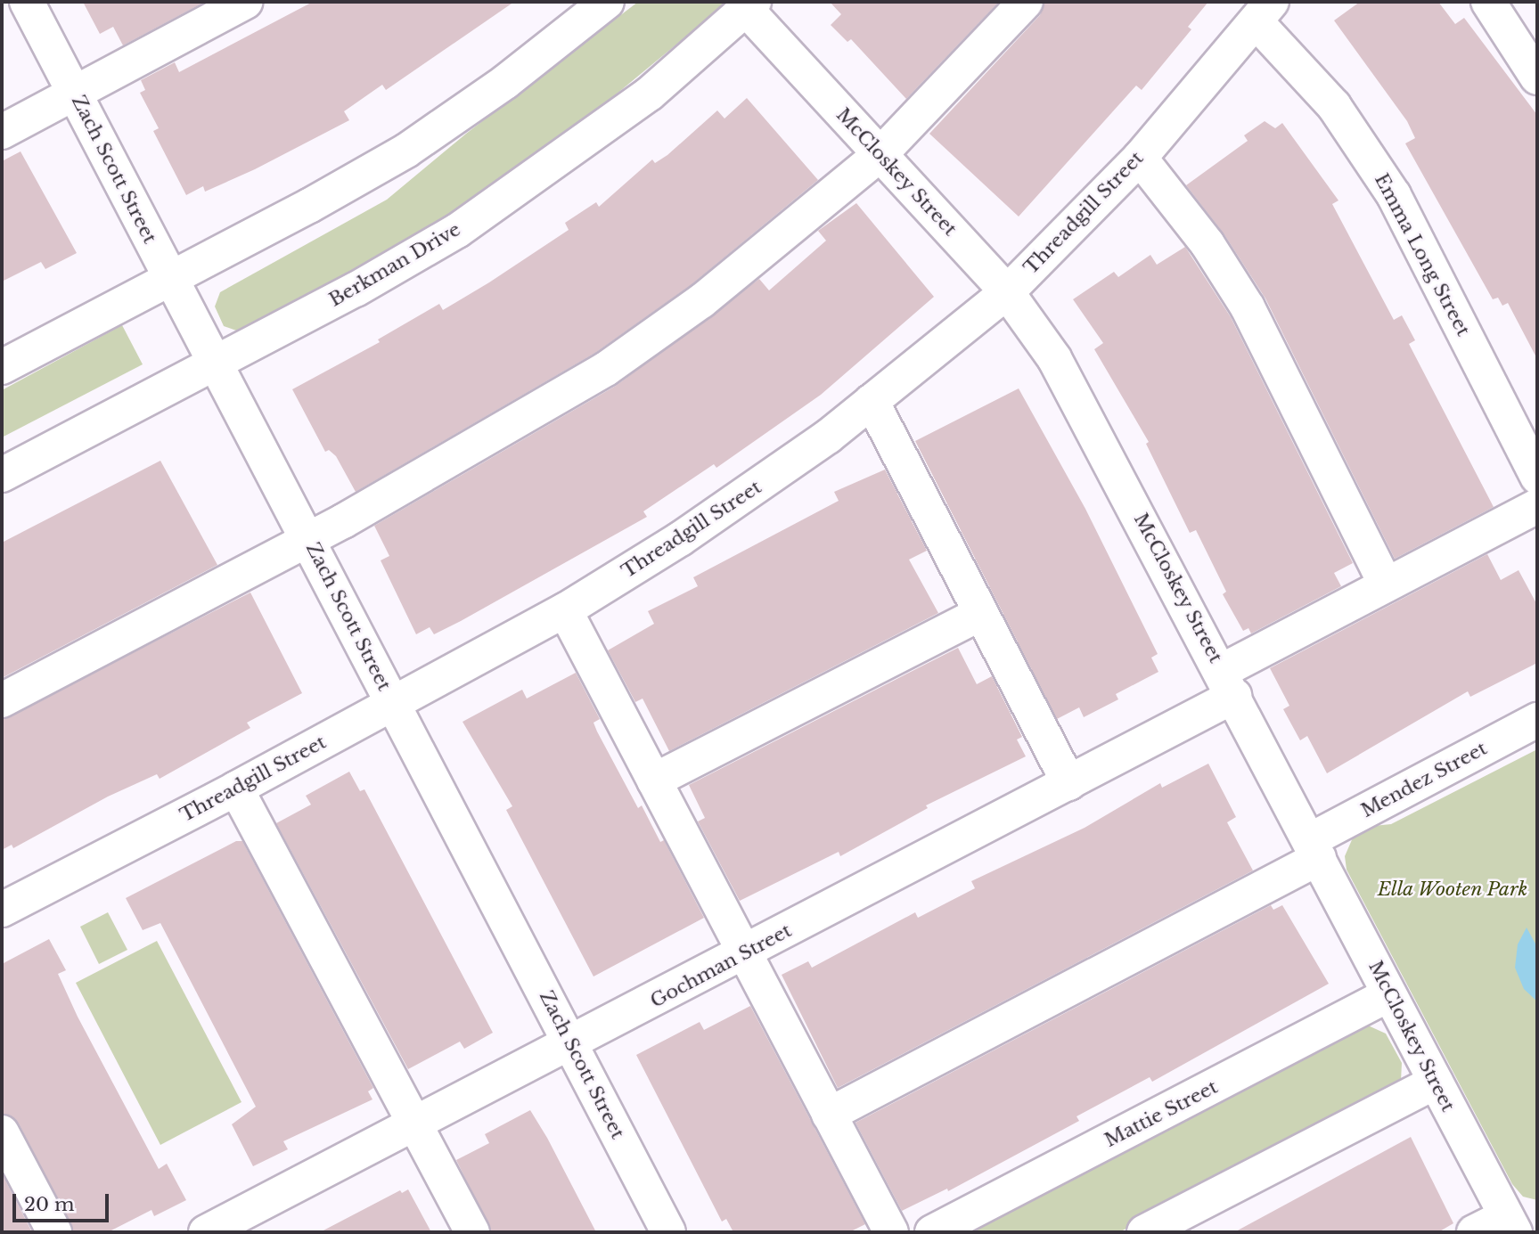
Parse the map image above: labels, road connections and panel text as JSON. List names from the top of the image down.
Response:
{
  "streets": {
    "street": [
      "Zach Scott Street",
      "McCloskey Street",
      "Threadgill Street",
      "Emma Long Street",
      "Berkman Drive",
      "Mendez Street",
      "Gochman Street",
      "Mattie Street"
    ]
  },
  "crossings": [
    ["Zach Scott Street", "Threadgill Street"],
    ["Zach Scott Street", "Berkman Drive"],
    ["Zach Scott Street", "Gochman Street"],
    ["McCloskey Street", "Threadgill Street"],
    ["McCloskey Street", "Berkman Drive"],
    ["McCloskey Street", "Mendez Street"],
    ["McCloskey Street", "Gochman Street"],
    ["McCloskey Street", "Mattie Street"],
    ["Threadgill Street", "Emma Long Street"]
  ],
  "parks": ["Ella Wooten Park"],
  "scale_bar": "20 m"
}
